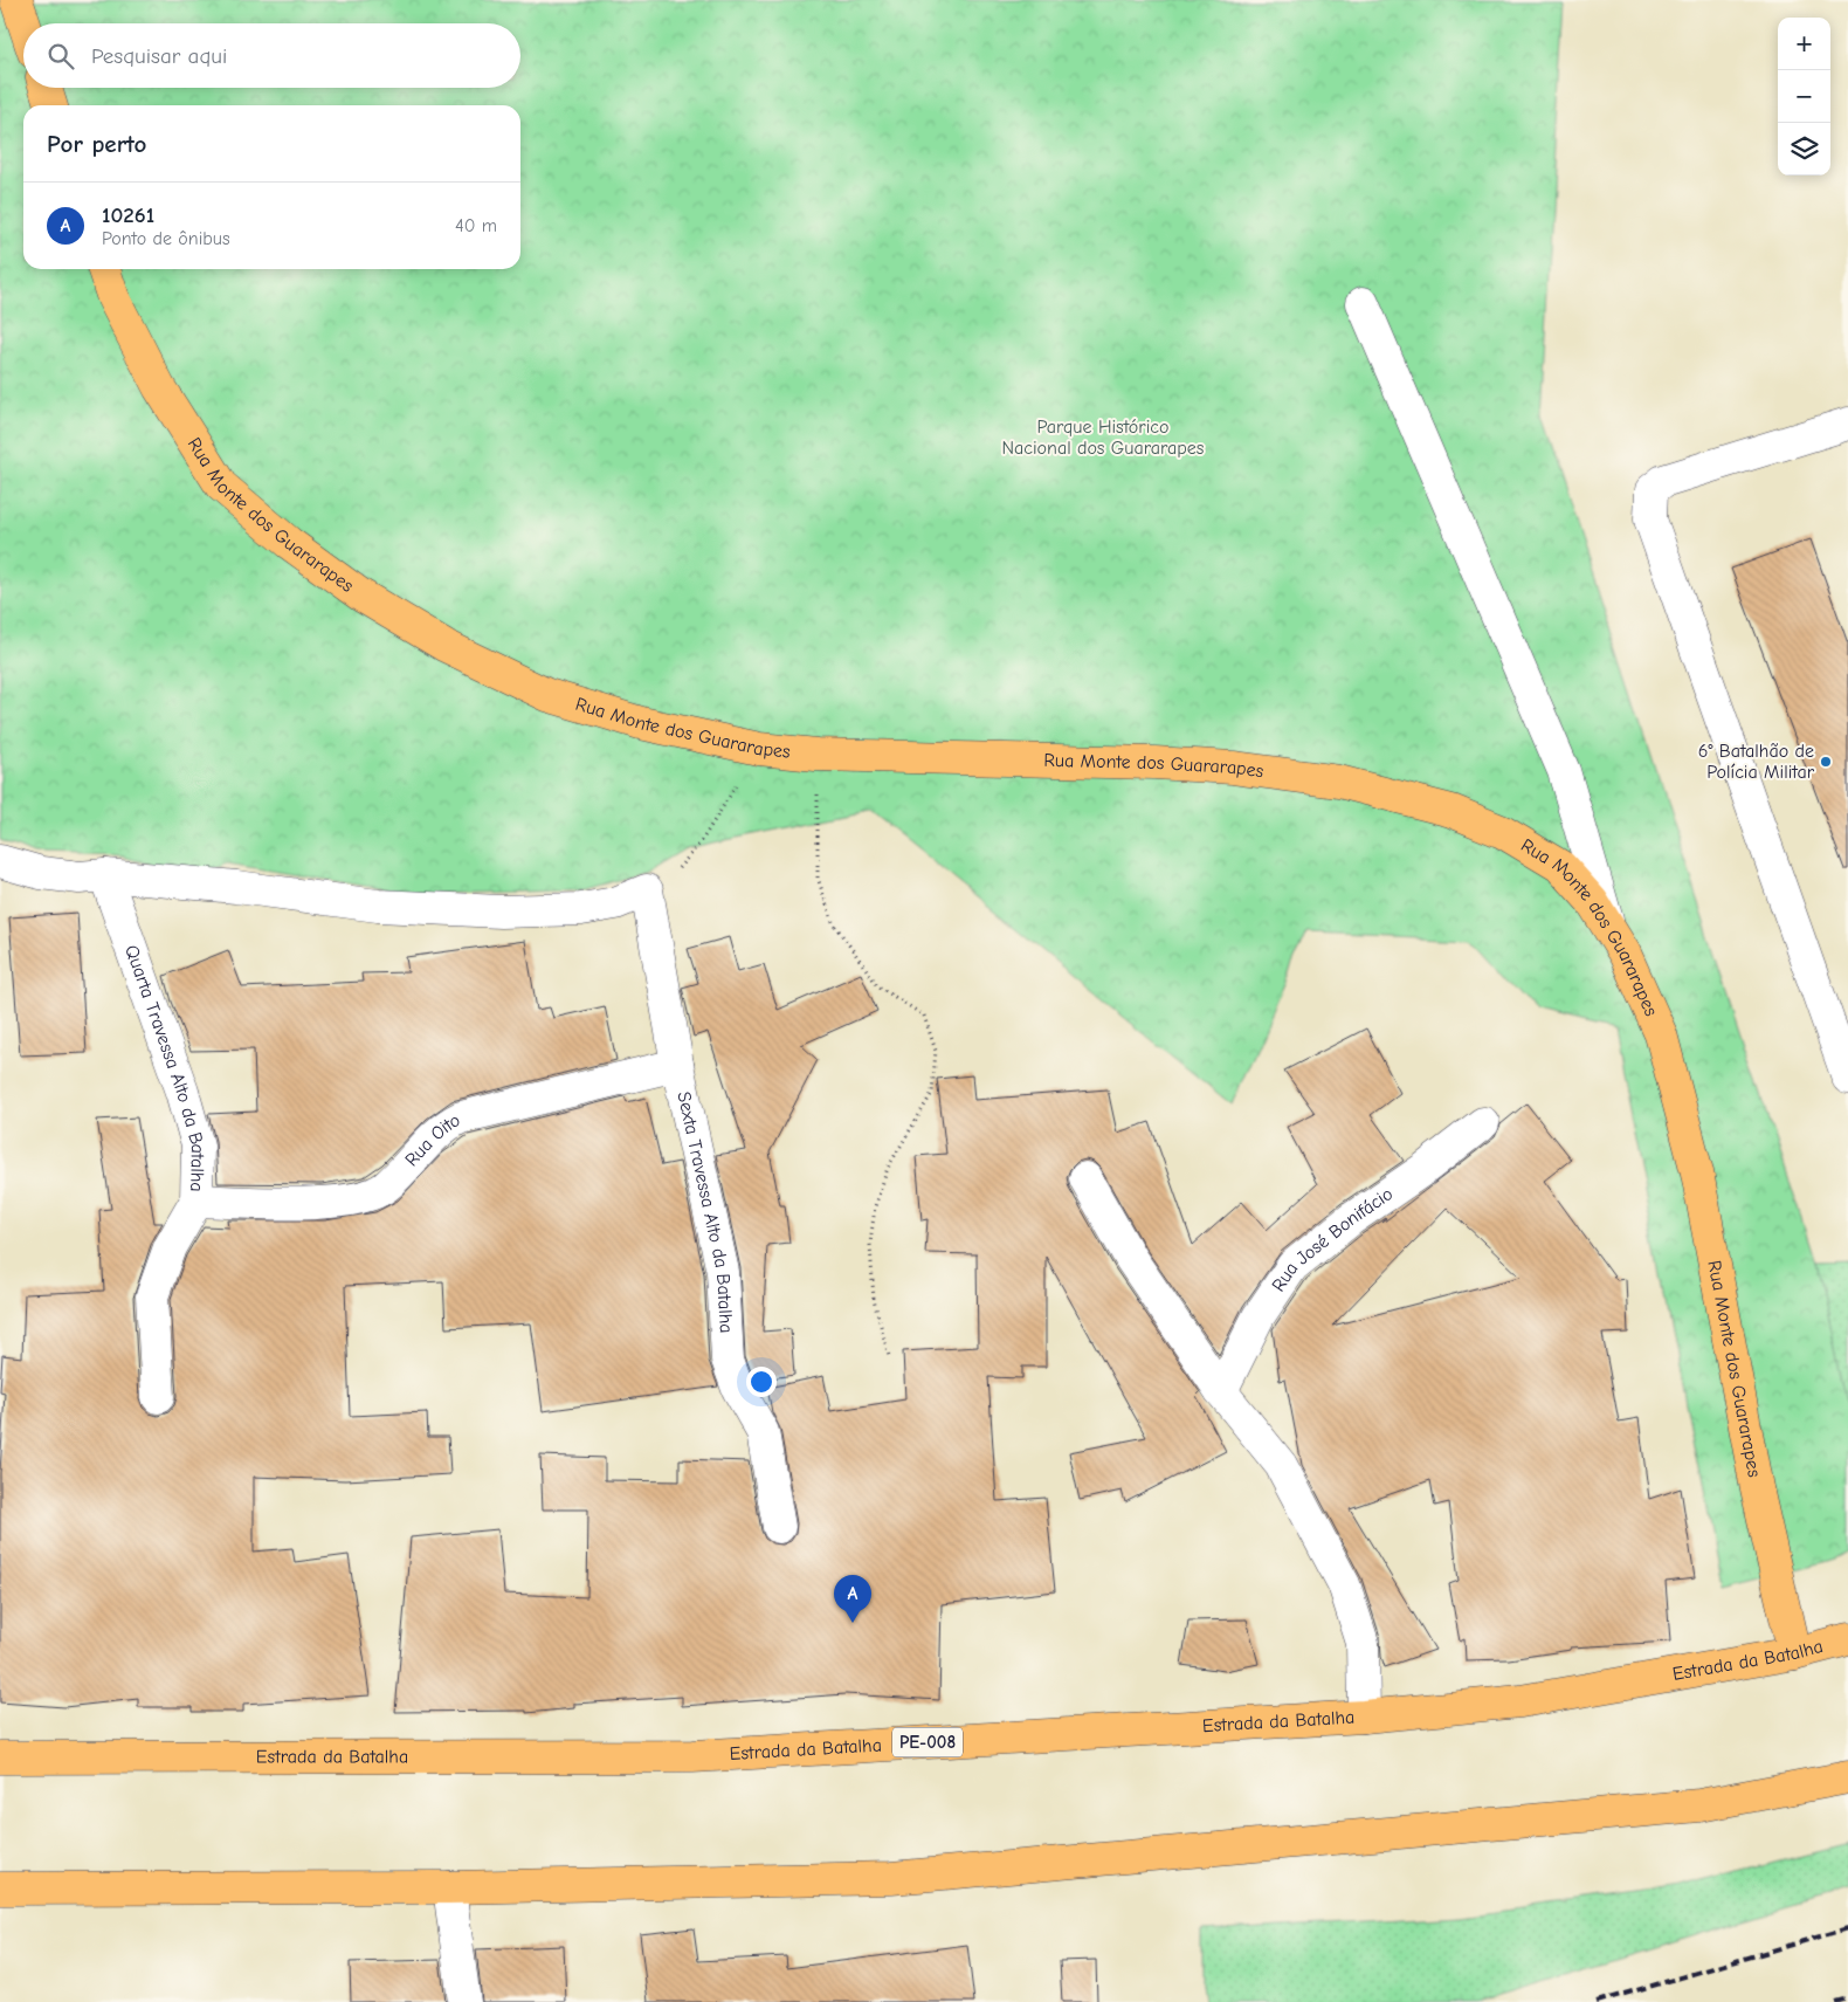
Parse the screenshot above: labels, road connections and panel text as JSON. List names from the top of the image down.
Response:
{
  "streets": {
    "main road": ["Rua Monte dos Guararapes", "Estrada da Batalha", "PE-008"],
    "street": [
      "Quarta Travessa Alto da Batalha",
      "Rua Oito",
      "Sexta Travessa Alto da Batalha",
      "Rua José Bonifácio"
    ]
  },
  "crossings": [
    ["Rua Monte dos Guararapes", "Estrada da Batalha"],
    ["Quarta Travessa Alto da Batalha", "Rua Oito"],
    ["Rua Oito", "Sexta Travessa Alto da Batalha"]
  ],
  "parks": ["Parque Histórico Nacional dos Guararapes"],
  "places": ["6° Batalhão de Polícia Militar"],
  "page": {
    "map_buttons": ["+", "−"],
    "search": "Pesquisar aqui",
    "heading": "Por perto",
    "list": [
      {
        "mark": "A",
        "name": "10261",
        "note": "Ponto de ônibus",
        "value": "40 m"
      }
    ],
    "pins": "A"
  }
}
